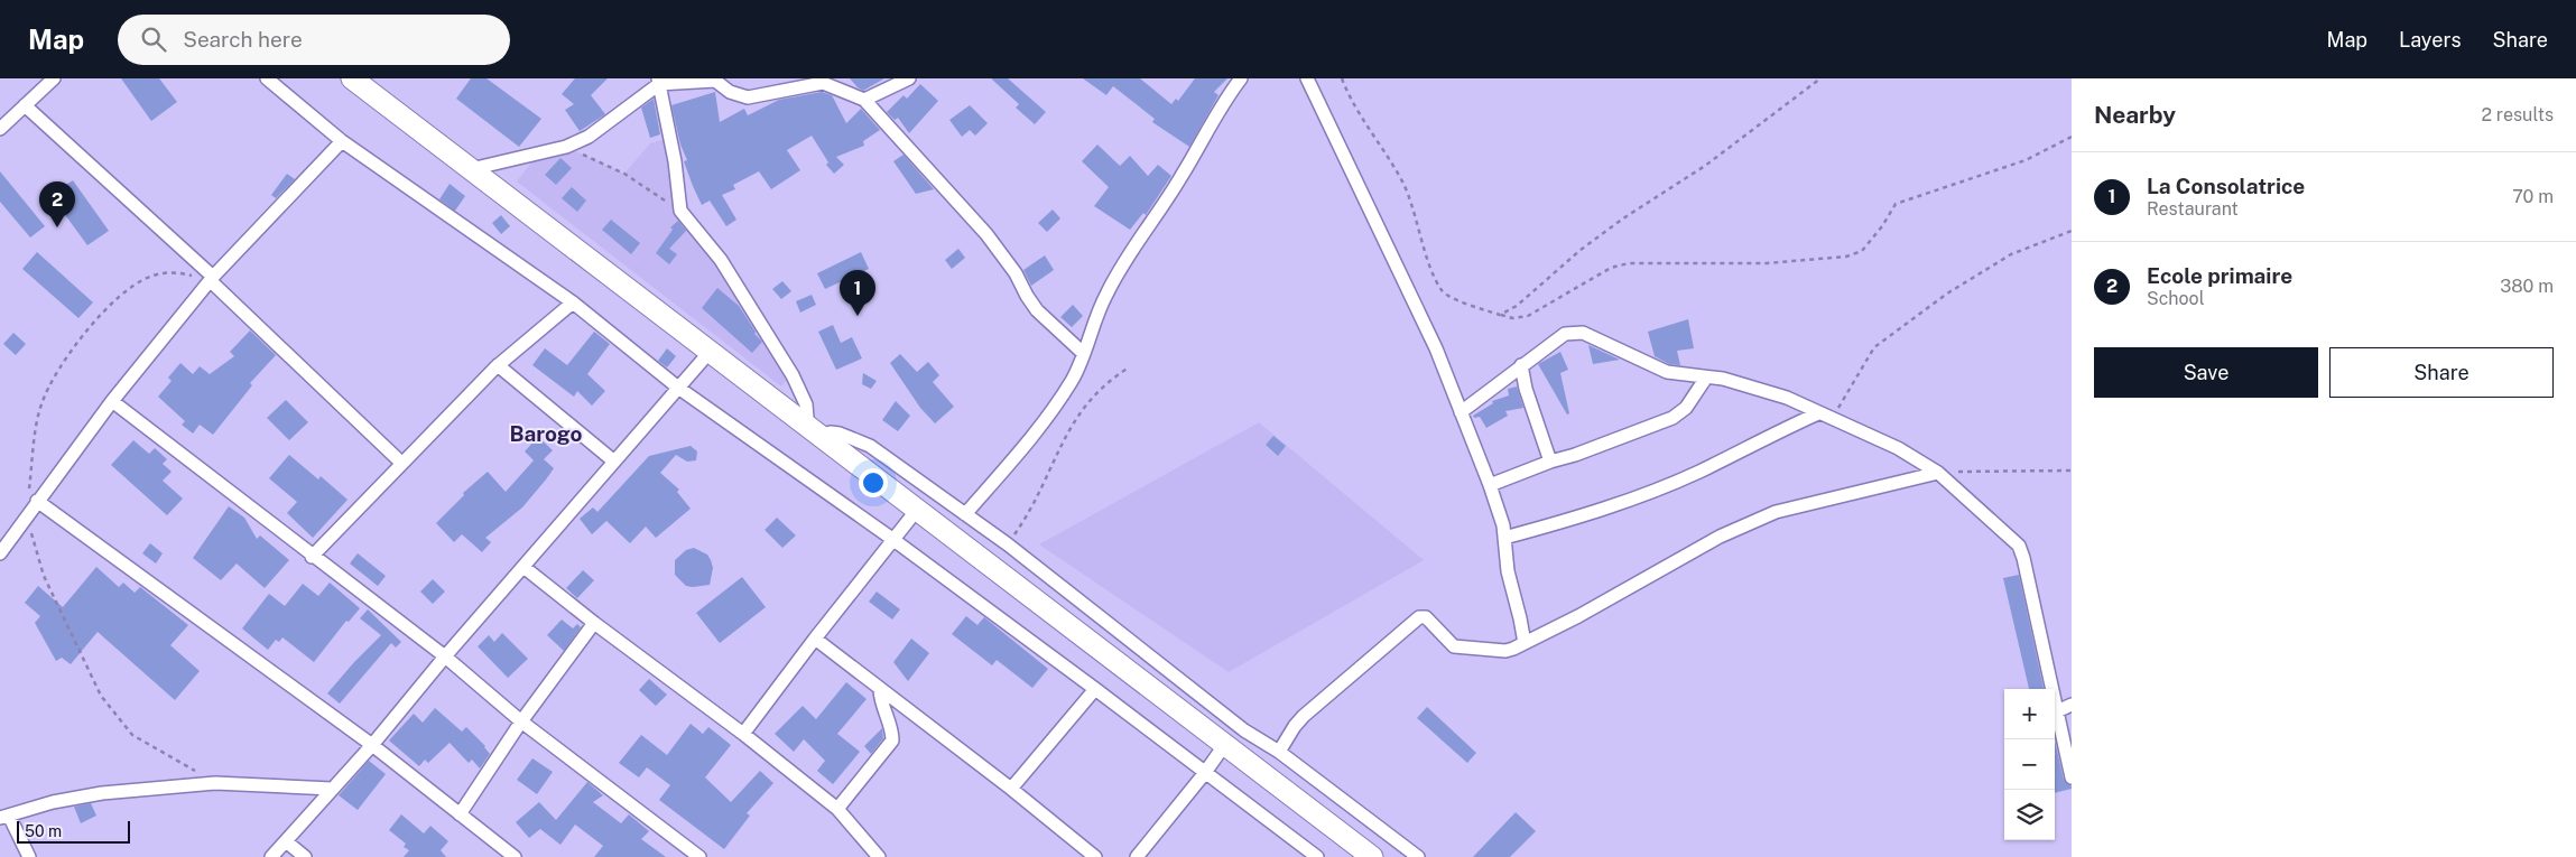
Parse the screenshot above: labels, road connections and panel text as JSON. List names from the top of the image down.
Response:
{
  "districts": ["Barogo"],
  "scale_bar": "50 m",
  "page": {
    "header": "Map",
    "search": "Search here",
    "nav": ["Map", "Layers", "Share"],
    "heading": ["Nearby", "2 results"],
    "list": [
      {
        "mark": "1",
        "name": "La Consolatrice",
        "note": "Restaurant",
        "value": "70 m"
      },
      {
        "mark": "2",
        "name": "Ecole primaire",
        "note": "School",
        "value": "380 m"
      }
    ],
    "pins": ["2", "1"],
    "buttons": ["Save", "Share"],
    "map_buttons": ["+", "−"],
    "scale": "50 m"
  }
}
